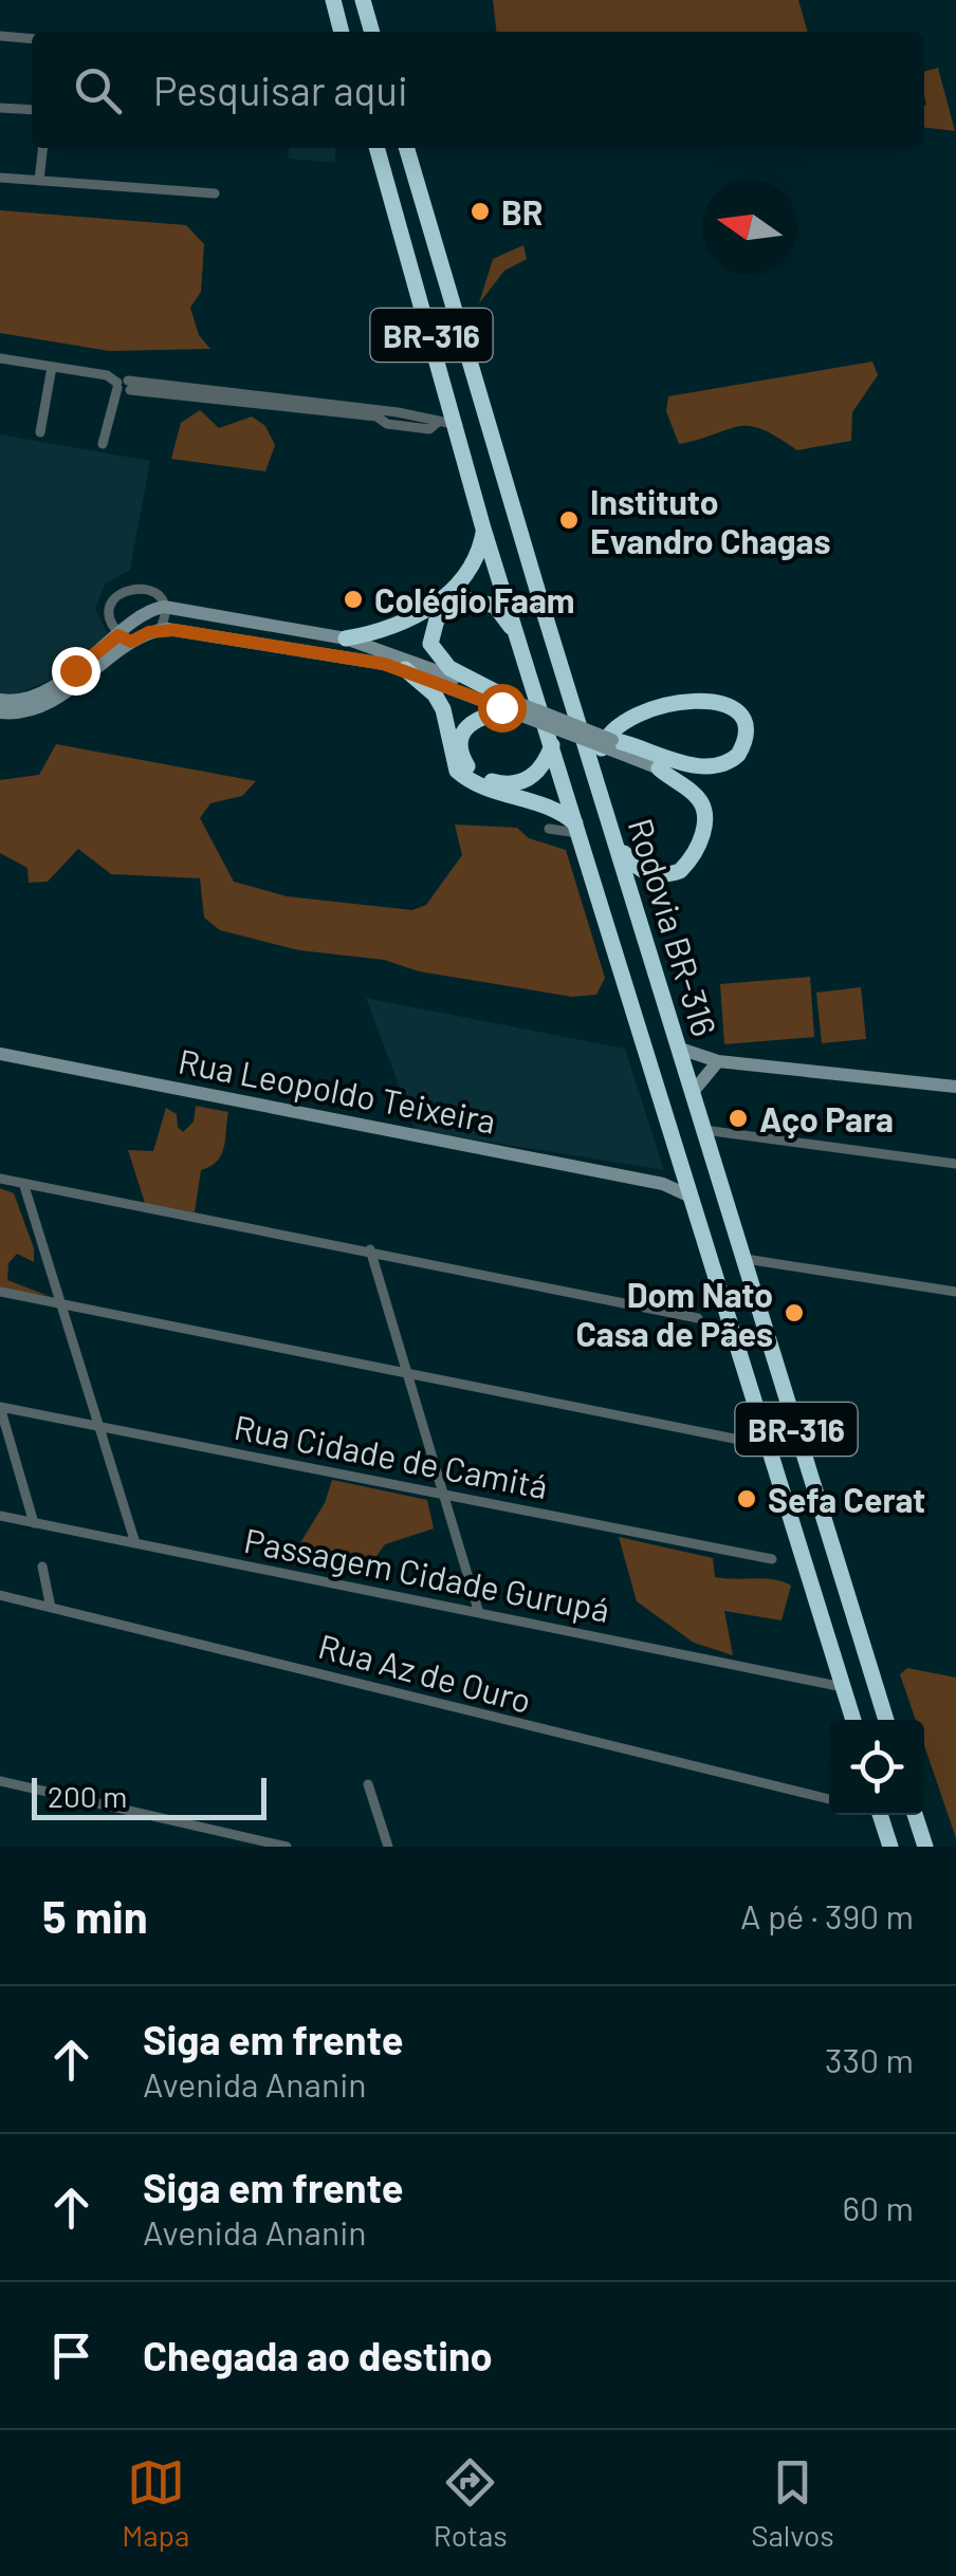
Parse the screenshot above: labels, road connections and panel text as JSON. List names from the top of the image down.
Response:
{
  "streets": {
    "highway": ["BR-316", "Rodovia BR-316"],
    "main road": ["Rua Leopoldo Teixeira"],
    "street": ["Rua Cidade de Camitá", "Passagem Cidade Gurupá", "Rua Az de Ouro"]
  },
  "crossings": [
    ["BR-316", "Rodovia BR-316"],
    ["BR-316", "Rua Leopoldo Teixeira"],
    ["BR-316", "Passagem Cidade Gurupá"]
  ],
  "places": [
    "BR",
    "Instituto Evandro Chagas",
    "Colégio Faam",
    "Aço Para",
    "Dom Nato Casa de Pães",
    "Sefa Cerat"
  ],
  "scale_bar": "200 m",
  "north": "left",
  "page": {
    "search": "Pesquisar aqui",
    "scale": "200 m",
    "heading": ["5 min", "A pé · 390 m"],
    "list": [
      ["Siga em frente", "Avenida Ananin", "330 m"],
      ["Siga em frente", "Avenida Ananin", "60 m"],
      "Chegada ao destino"
    ],
    "nav": ["Mapa", "Rotas", "Salvos"]
  }
}
